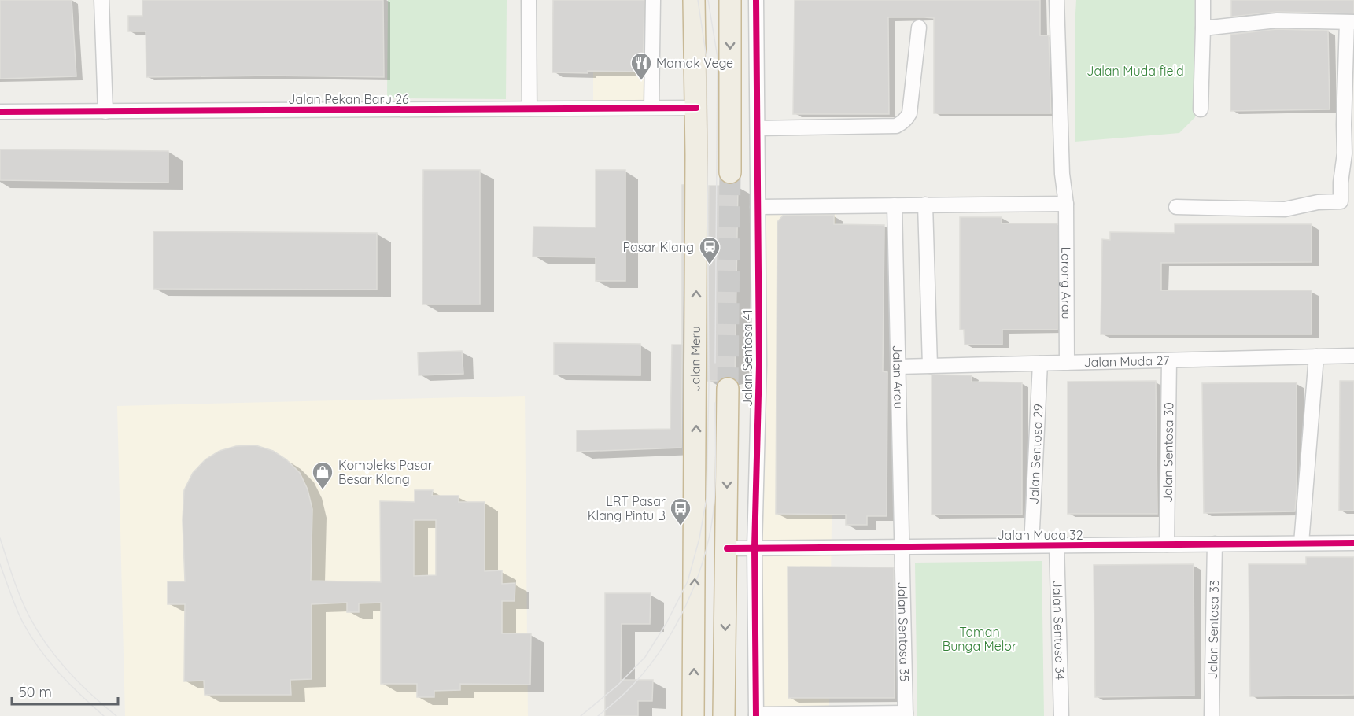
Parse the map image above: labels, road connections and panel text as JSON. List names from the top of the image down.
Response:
{
  "streets": {
    "highway": ["Jalan Meru"],
    "street": [
      "Jalan Pekan Baru 26",
      "Lorong Arau",
      "Jalan Sentosa 41",
      "Jalan Muda 27",
      "Jalan Arau",
      "Jalan Sentosa 30",
      "Jalan Sentosa 29",
      "Jalan Muda 32",
      "Jalan Sentosa 34",
      "Jalan Sentosa 33",
      "Jalan Sentosa 35"
    ]
  },
  "crossings": [
    ["Jalan Pekan Baru 26", "Jalan Meru"],
    ["Lorong Arau", "Jalan Muda 27"],
    ["Jalan Sentosa 41", "Jalan Muda 32"],
    ["Jalan Muda 27", "Jalan Arau"],
    ["Jalan Muda 27", "Jalan Sentosa 30"],
    ["Jalan Muda 27", "Jalan Sentosa 29"],
    ["Jalan Arau", "Jalan Muda 32"],
    ["Jalan Arau", "Jalan Sentosa 35"],
    ["Jalan Sentosa 30", "Jalan Muda 32"],
    ["Jalan Sentosa 29", "Jalan Muda 32"],
    ["Jalan Muda 32", "Jalan Sentosa 34"],
    ["Jalan Muda 32", "Jalan Sentosa 33"],
    ["Jalan Muda 32", "Jalan Sentosa 35"]
  ],
  "parks": ["Jalan Muda field", "Taman Bunga Melor"],
  "places": {
    "restaurant": ["Mamak Vege"],
    "station": ["Pasar Klang"],
    "shop": ["Kompleks Pasar Besar Klang"],
    "bus stop": ["LRT Pasar Klang Pintu B"]
  },
  "scale_bar": "50 m"
}
